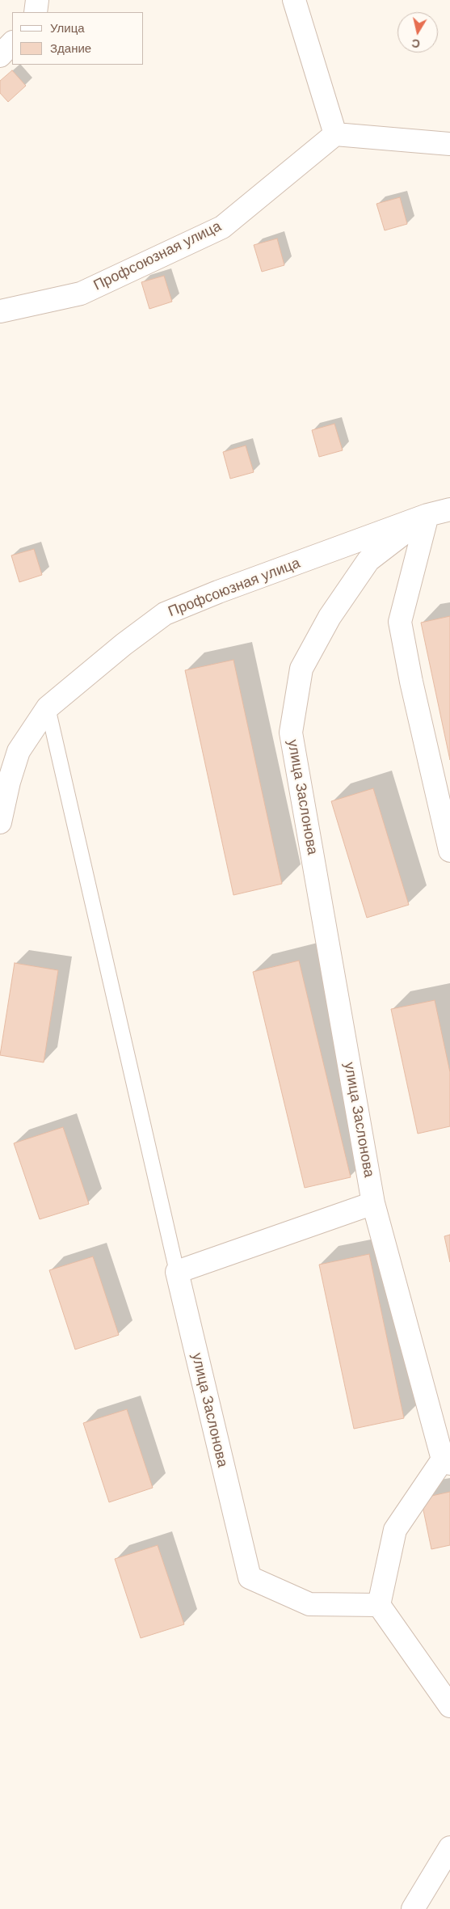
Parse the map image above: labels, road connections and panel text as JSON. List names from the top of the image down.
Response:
{
  "streets": {
    "street": ["Профсоюзная улица", "улица Заслонова"]
  },
  "crossings": [
    ["Профсоюзная улица", "улица Заслонова"]
  ],
  "legend": ["Улица", "Здание"],
  "north": "bottom"
}
